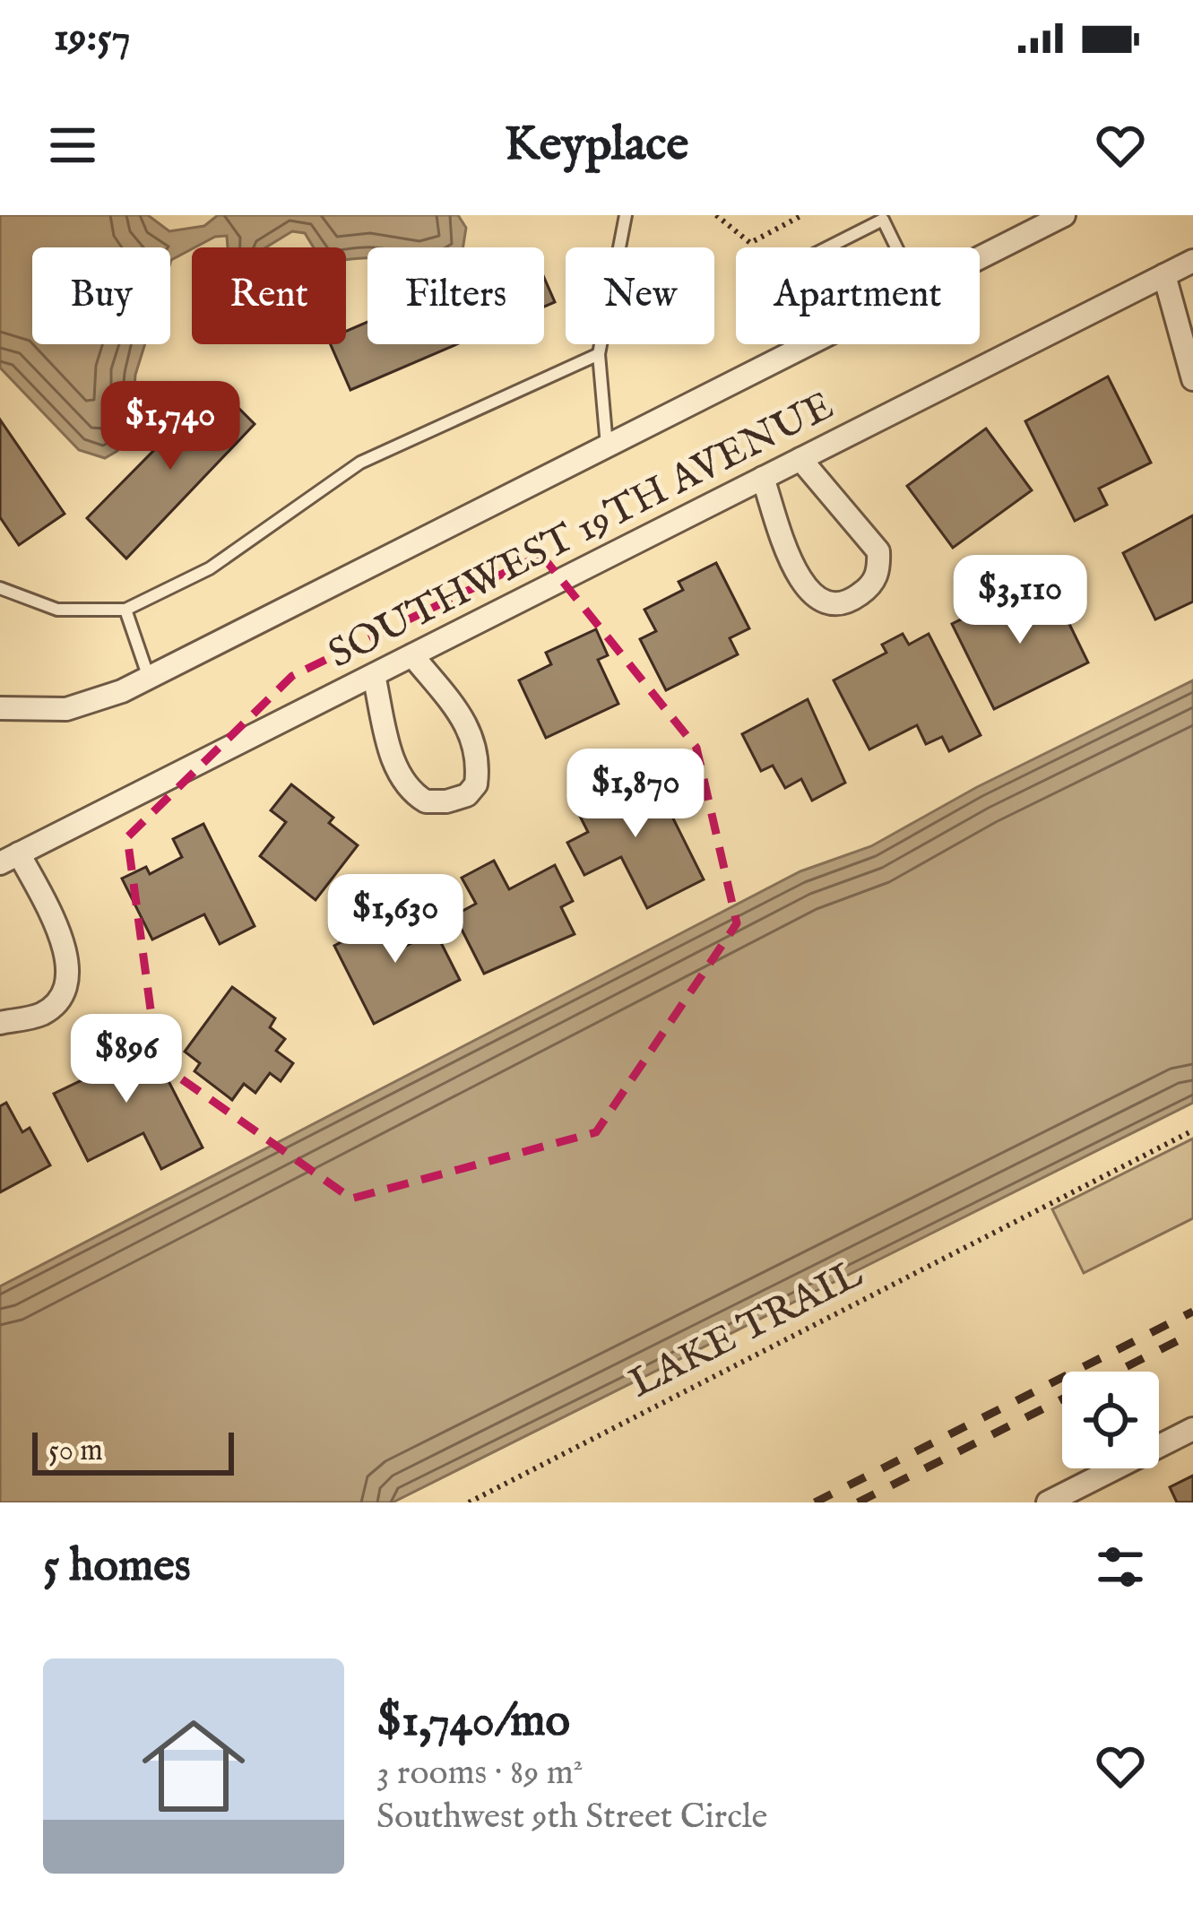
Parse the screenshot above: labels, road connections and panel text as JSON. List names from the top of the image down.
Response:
{
  "streets": {
    "street": ["SOUTHWEST 19TH AVENUE"],
    "path": ["LAKE TRAIL"]
  },
  "scale_bar": "50 m",
  "page": {
    "status": "19:57",
    "header": "Keyplace",
    "chip": [
      "Buy",
      "Rent",
      "Filters",
      "New",
      "Apartment"
    ],
    "price": [
      "$1,740",
      "$3,110",
      "$1,870",
      "$1,630",
      "$896"
    ],
    "scale": "50 m",
    "heading": "5 homes",
    "list": [
      {
        "name": "$1,740/mo",
        "note": "3 rooms · 89 m² · Southwest 9th Street Circle"
      }
    ]
  }
}
